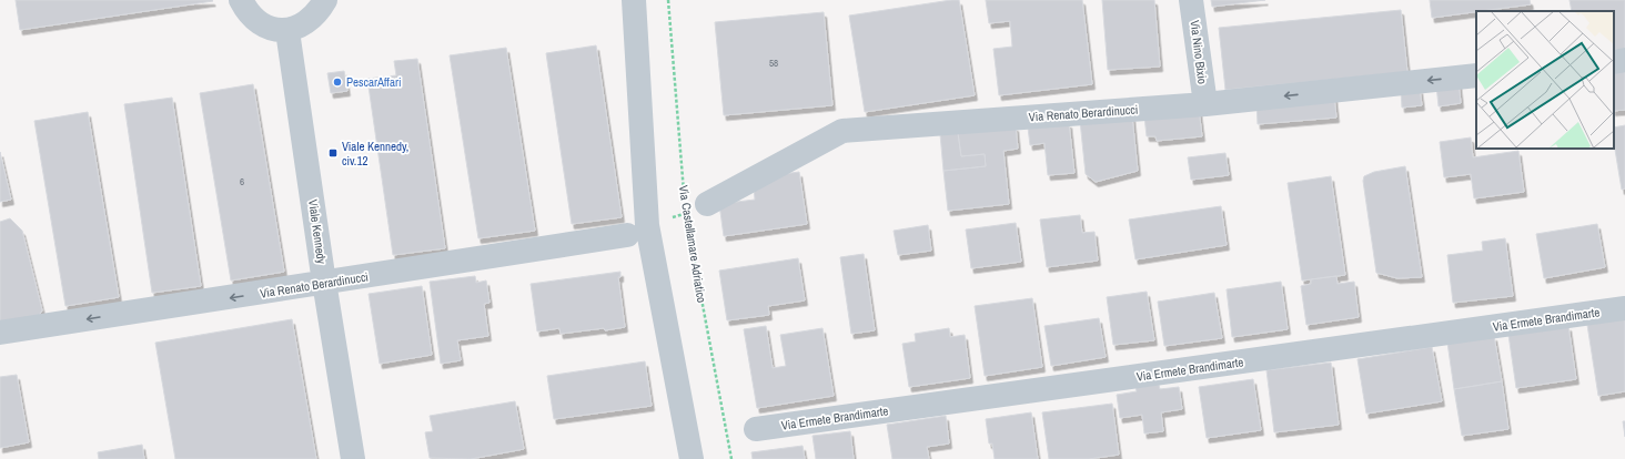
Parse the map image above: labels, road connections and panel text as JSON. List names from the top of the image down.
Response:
{
  "streets": {
    "street": [
      "Via Nino Bixio",
      "Via Renato Berardinucci",
      "Viale Kennedy",
      "Via Ermete Brandimarte"
    ],
    "path": ["Via Castellamare Adriatico"]
  },
  "crossings": [
    ["Via Nino Bixio", "Via Renato Berardinucci"],
    ["Via Renato Berardinucci", "Viale Kennedy"],
    ["Via Renato Berardinucci", "Via Castellamare Adriatico"]
  ],
  "one_way": ["Via Renato Berardinucci"],
  "places": {
    "other": ["PescarAffari"],
    "transit": ["Viale Kennedy, civ.12"]
  },
  "house_numbers": ["58", "6"]
}
